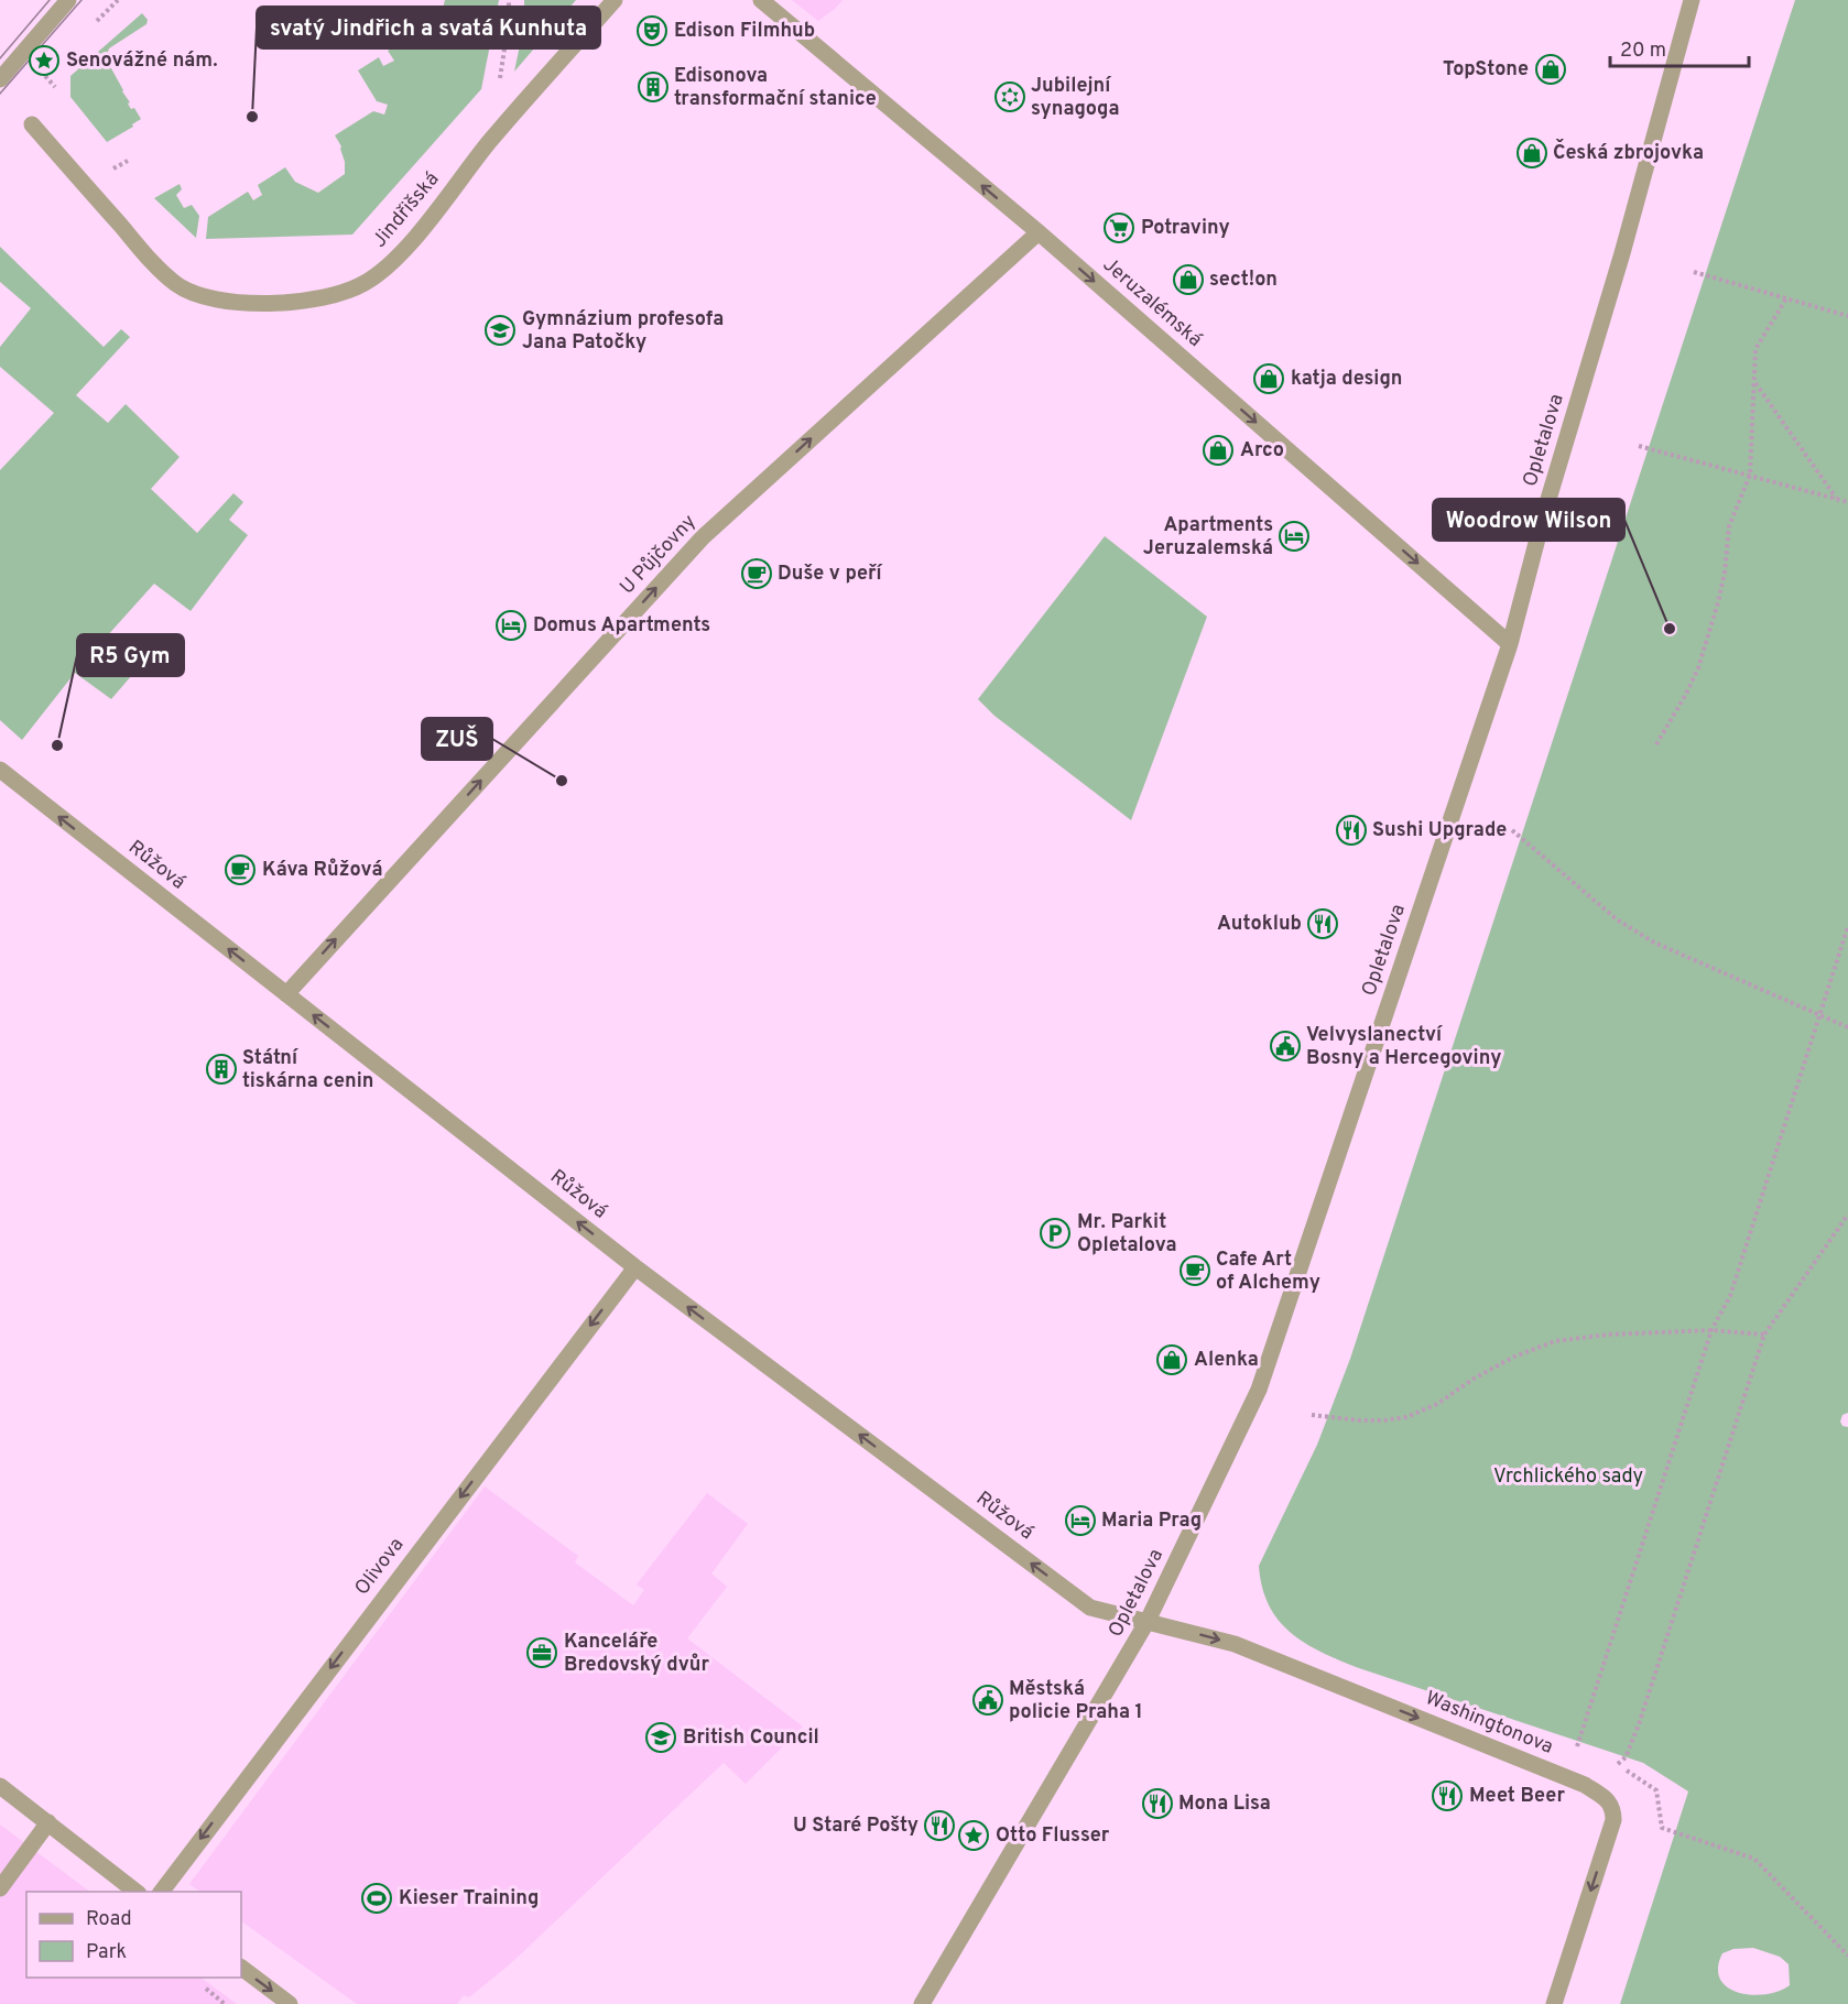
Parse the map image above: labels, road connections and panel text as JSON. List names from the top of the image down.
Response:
{
  "streets": {
    "street": [
      "Jindřišská",
      "Jeruzalémská",
      "Opletalova",
      "U Půjčovny",
      "Růžová",
      "Olivova",
      "Washingtonova"
    ]
  },
  "crossings": [
    ["Jeruzalémská", "Opletalova"],
    ["Jeruzalémská", "U Půjčovny"],
    ["Opletalova", "Růžová"],
    ["Opletalova", "Washingtonova"],
    ["U Půjčovny", "Růžová"],
    ["Růžová", "Olivova"],
    ["Růžová", "Washingtonova"]
  ],
  "one_way": ["U Půjčovny", "Růžová", "Olivova"],
  "parks": ["Vrchlického sady"],
  "places": {
    "theatre": ["Edison Filmhub"],
    "place": ["Senovážné nám.", "Otto Flusser"],
    "shop": [
      "TopStone",
      "Česká zbrojovka",
      "sect!on",
      "katja design",
      "Arco",
      "Alenka"
    ],
    "building": ["Edisonova transformační stanice", "Státní tiskárna cenin"],
    "synagogue": ["Jubilejní synagoga"],
    "other": [
      "svatý Jindřich a svatá Kunhuta",
      "Woodrow Wilson",
      "R5 Gym",
      "ZUŠ"
    ],
    "supermarket": ["Potraviny"],
    "school or university": ["Gymnázium profesofa Jana Patočky", "British Council"],
    "hotel": ["Apartments Jeruzalemská", "Domus Apartments", "Maria Prag"],
    "cafe": ["Duše v peří", "Káva Růžová", "Cafe Art of Alchemy"],
    "restaurant": [
      "Sushi Upgrade",
      "Autoklub",
      "Meet Beer",
      "Mona Lisa",
      "U Staré Pošty"
    ],
    "public building": ["Velvyslanectví Bosny a Hercegoviny", "Městská policie Praha 1"],
    "parking": ["Mr. Parkit Opletalova"],
    "office": ["Kanceláře Bredovský dvůr"],
    "sports": ["Kieser Training"]
  },
  "legend": ["Road", "Park"],
  "scale_bar": "20 m"
}
